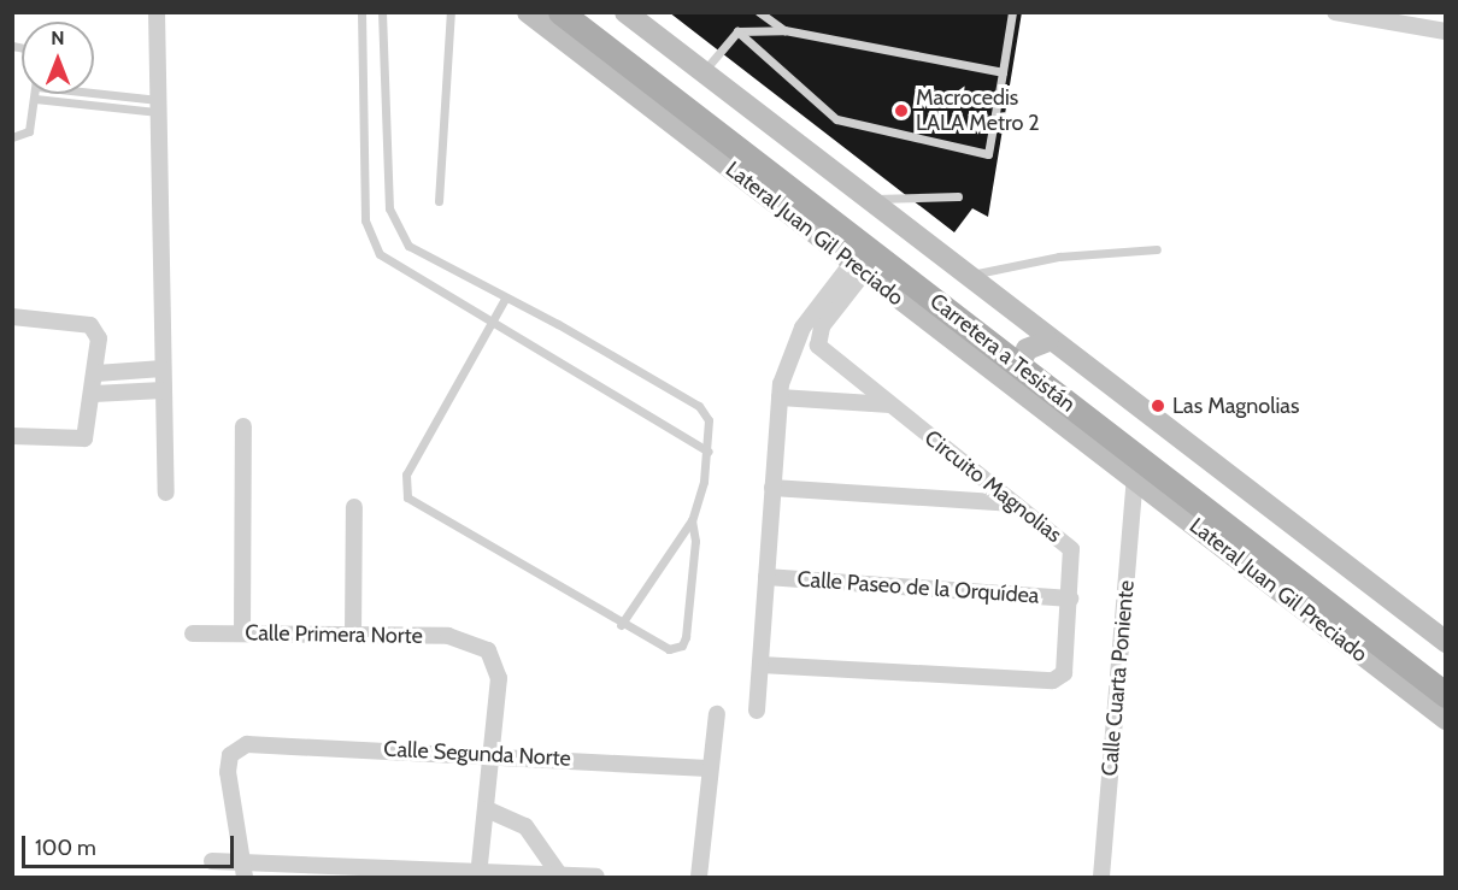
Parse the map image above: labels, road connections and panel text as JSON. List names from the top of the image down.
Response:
{
  "streets": {
    "main road": ["Lateral Juan Gil Preciado", "Carretera a Tesistán"],
    "street": [
      "Circuito Magnolias",
      "Calle Paseo de la Orquídea",
      "Calle Primera Norte",
      "Calle Cuarta Poniente",
      "Calle Segunda Norte"
    ]
  },
  "crossings": [
    ["Lateral Juan Gil Preciado", "Carretera a Tesistán"],
    ["Lateral Juan Gil Preciado", "Circuito Magnolias"],
    ["Lateral Juan Gil Preciado", "Calle Cuarta Poniente"],
    ["Circuito Magnolias", "Calle Paseo de la Orquídea"],
    ["Calle Primera Norte", "Calle Segunda Norte"]
  ],
  "places": ["Macrocedis LALA Metro 2", "Las Magnolias"],
  "scale_bar": "100 m",
  "north": "top"
}
